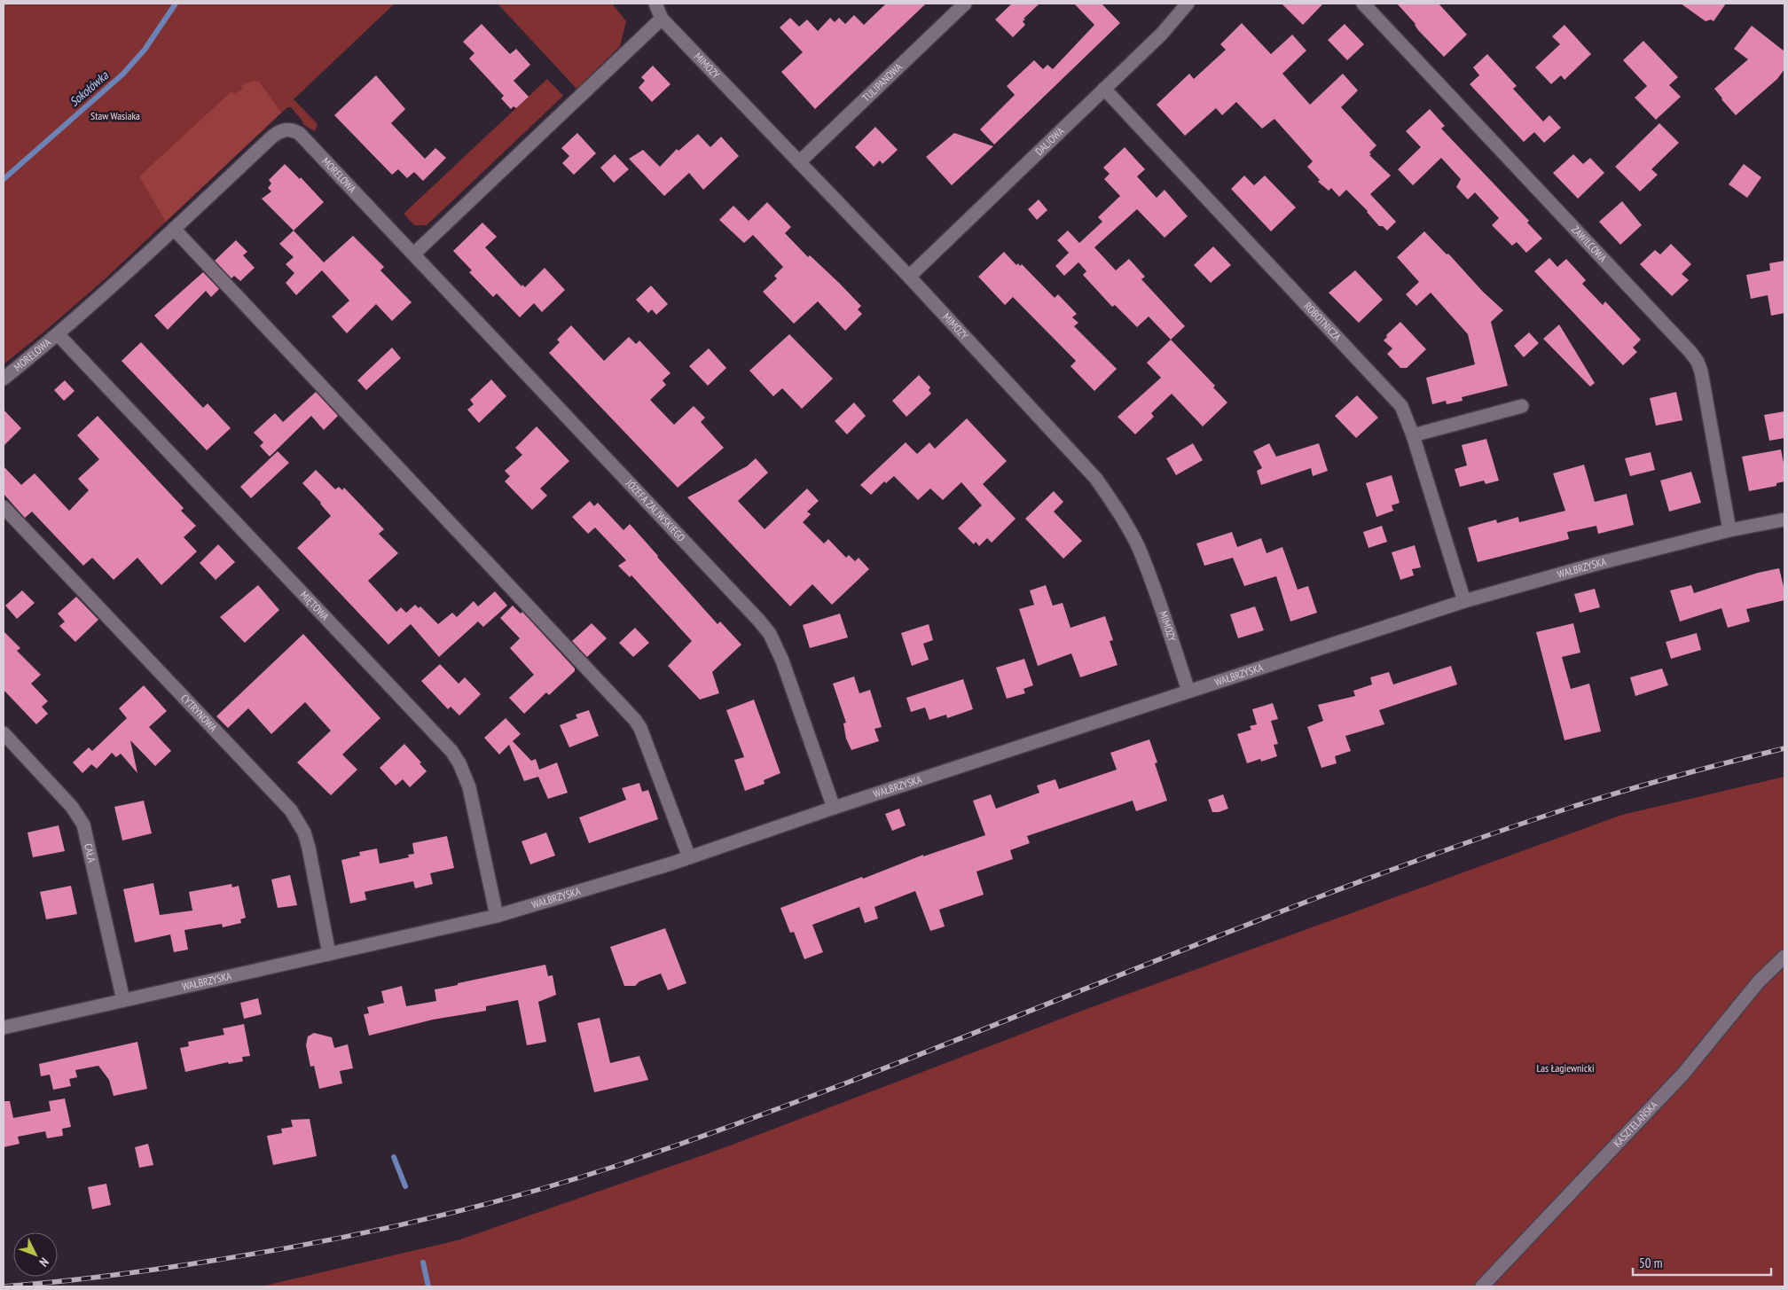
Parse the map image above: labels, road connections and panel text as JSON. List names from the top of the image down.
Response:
{
  "streets": {
    "street": [
      "MIMOZY",
      "TULIPANOWA",
      "DALIOWA",
      "MORELOWA",
      "ZAWILCOWA",
      "ROBOTNICZA",
      "JÓZEFA ZALIWSKIEGO",
      "WAŁBRZYSKA",
      "MIĘTOWA",
      "CYTRYNOWA",
      "CAŁA",
      "KASZTELAŃSKA"
    ]
  },
  "crossings": [
    ["MIMOZY", "TULIPANOWA"],
    ["MIMOZY", "DALIOWA"],
    ["MIMOZY", "WAŁBRZYSKA"],
    ["DALIOWA", "ROBOTNICZA"],
    ["MORELOWA", "JÓZEFA ZALIWSKIEGO"],
    ["MORELOWA", "MIĘTOWA"],
    ["ZAWILCOWA", "WAŁBRZYSKA"],
    ["ROBOTNICZA", "WAŁBRZYSKA"],
    ["JÓZEFA ZALIWSKIEGO", "WAŁBRZYSKA"],
    ["WAŁBRZYSKA", "MIĘTOWA"],
    ["WAŁBRZYSKA", "CYTRYNOWA"],
    ["WAŁBRZYSKA", "CAŁA"]
  ],
  "water": ["Sokołówka"],
  "parks": ["Staw Wasiaka", "Las Łagiewnicki"],
  "scale_bar": "50 m",
  "north": "bottom right"
}
